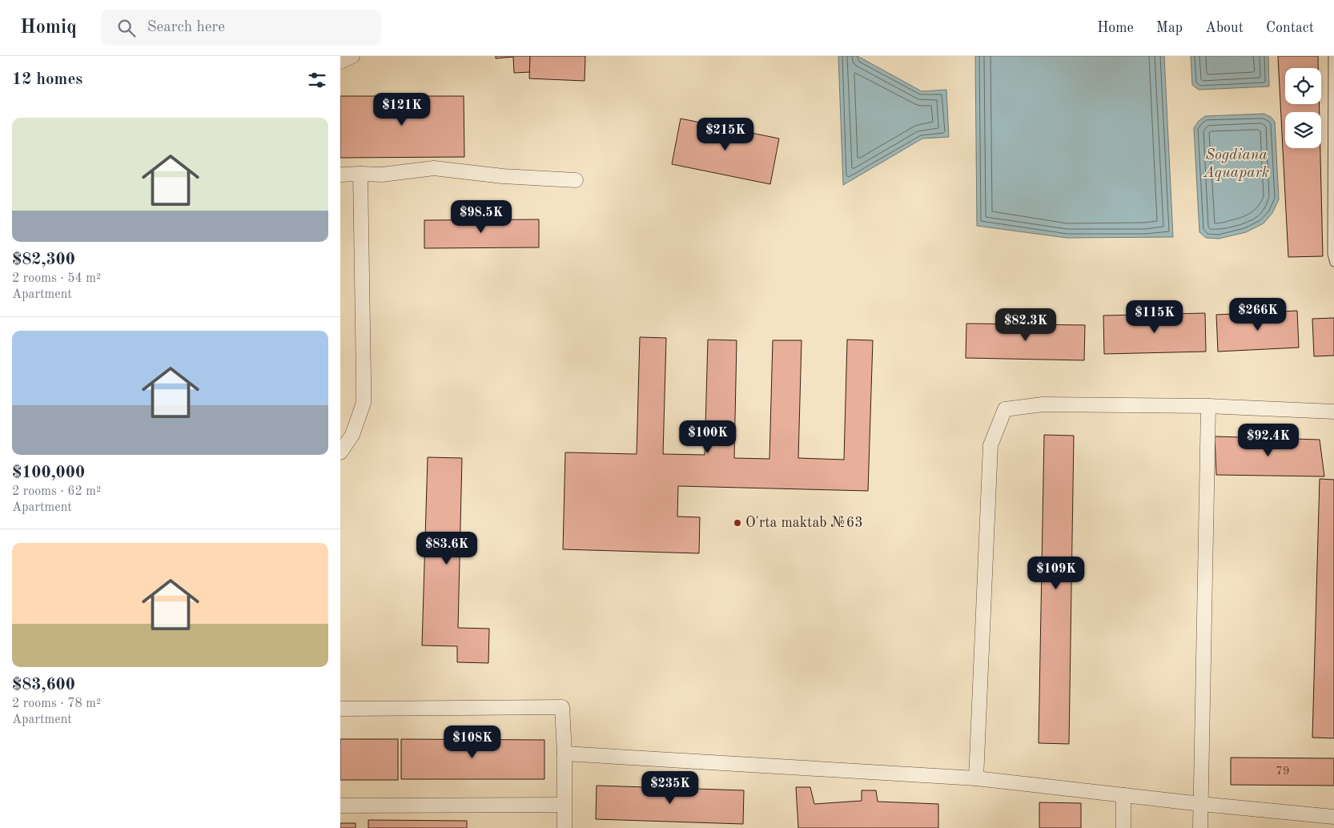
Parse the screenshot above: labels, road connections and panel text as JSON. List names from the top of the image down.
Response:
{
  "water": ["Sogdiana Aquapark"],
  "places": ["O'rta maktab №63"],
  "house_numbers": ["79"],
  "page": {
    "header": "Homiq",
    "search": "Search here",
    "nav": [
      "Home",
      "Map",
      "About",
      "Contact"
    ],
    "heading": "12 homes",
    "price": [
      "$121K",
      "$215K",
      "$98.5K",
      "$266K",
      "$115K",
      "$82.3K",
      "$100K",
      "$92.4K",
      "$83.6K",
      "$109K",
      "$108K",
      "$235K"
    ],
    "list": [
      {
        "name": "$82,300",
        "note": "2 rooms · 54 m² · Apartment"
      },
      {
        "name": "$100,000",
        "note": "2 rooms · 62 m² · Apartment"
      },
      {
        "name": "$83,600",
        "note": "2 rooms · 78 m² · Apartment"
      }
    ]
  }
}
